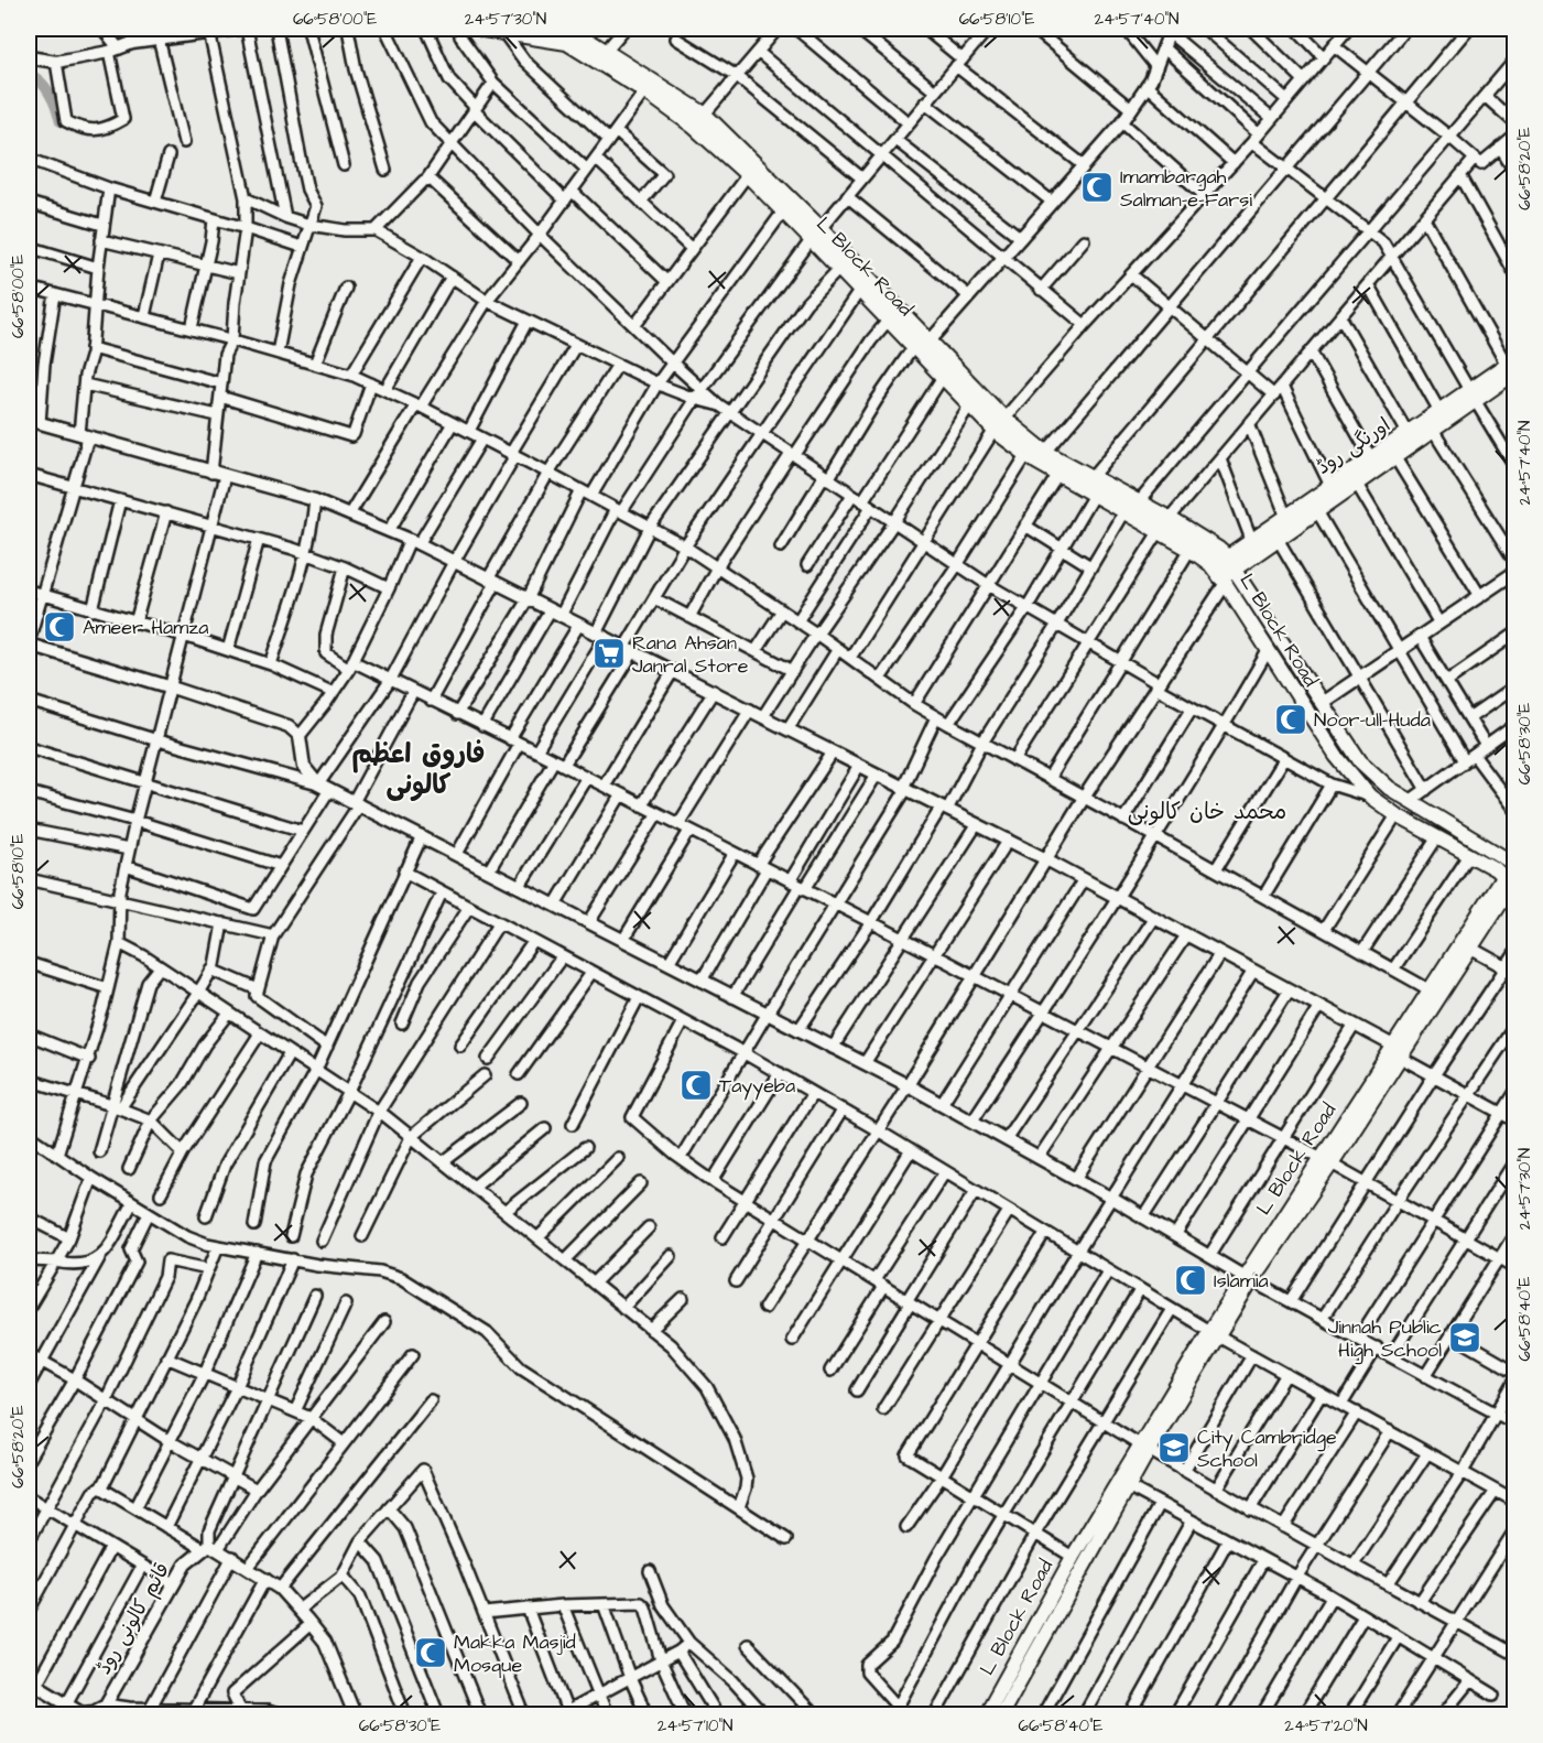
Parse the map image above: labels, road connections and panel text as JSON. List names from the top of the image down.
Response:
{
  "streets": {
    "main road": ["L Block Road", "اورنگی روڈ"],
    "street": ["قائم کالونی روڈ"]
  },
  "crossings": [
    ["L Block Road", "اورنگی روڈ"]
  ],
  "districts": ["فاروق اعظم کالونی", "محمد خان کالونی"],
  "places": {
    "mosque": [
      "Imambargah Salman-e-Farsi",
      "Ameer Hamza",
      "Noor-ull-Huda",
      "Tayyeba",
      "Islamia",
      "Makka Masjid Mosque"
    ],
    "supermarket": ["Rana Ahsan Janral Store"],
    "school or university": ["Jinnah Public High School", "City Cambridge School"]
  },
  "coordinates": [
    "66°58'00\"E",
    "24°57'30\"N",
    "66°58'10\"E",
    "24°57'40\"N",
    "66°58'20\"E",
    "66°58'30\"E",
    "66°58'40\"E",
    "24°57'10\"N",
    "24°57'20\"N"
  ]
}
